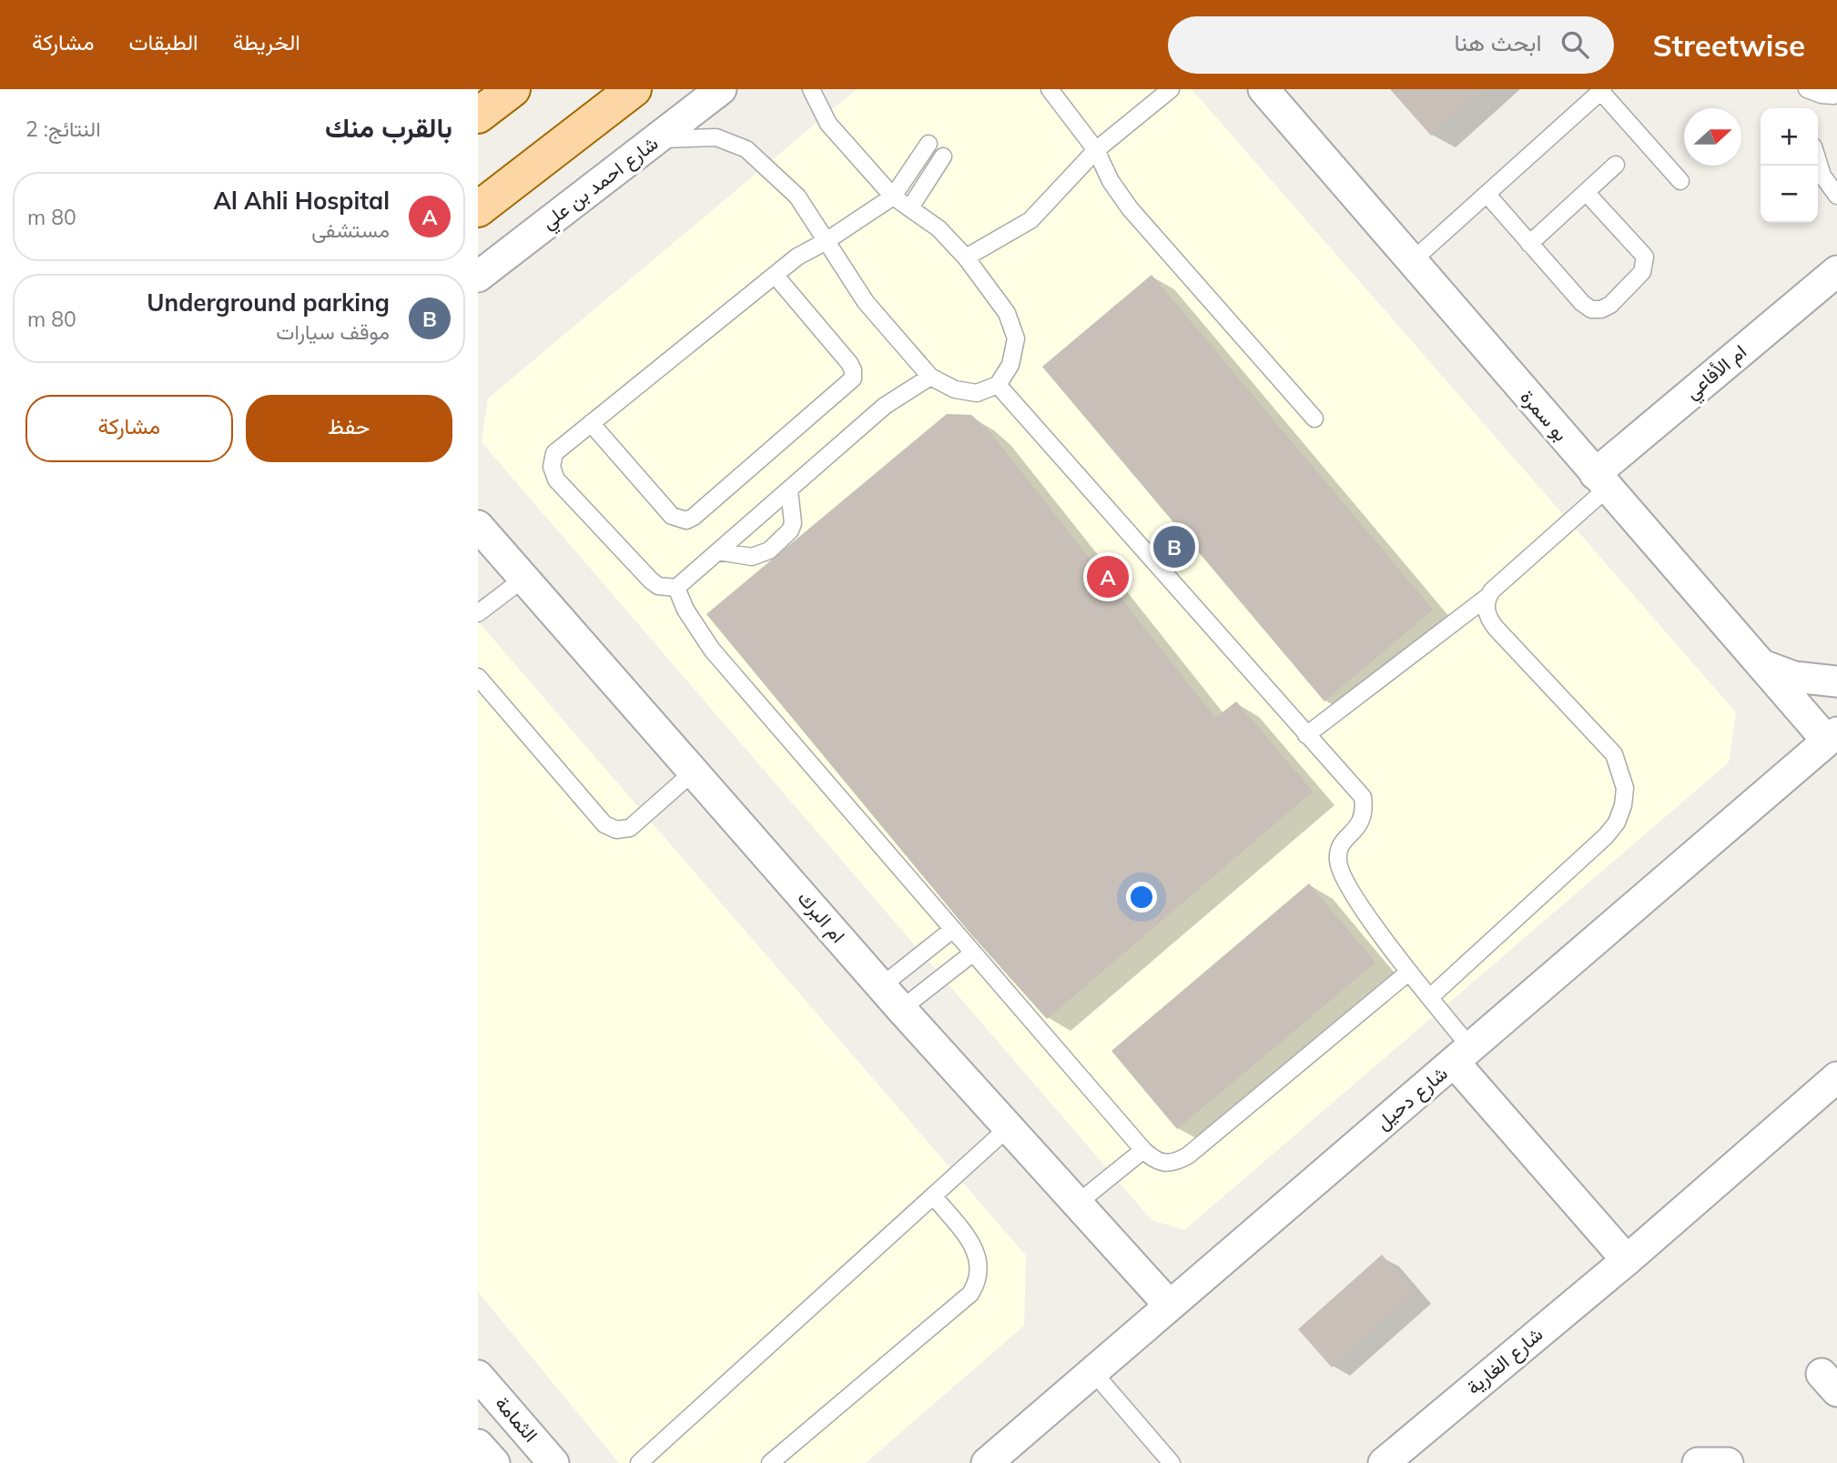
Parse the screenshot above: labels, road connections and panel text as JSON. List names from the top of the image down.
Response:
{
  "streets": {
    "street": [
      "شارع احمد بن علي",
      "ام الأفاعي",
      "بو سمرة",
      "ام البرك",
      "شارع دحيل",
      "شارع الغارية",
      "الثمامة"
    ]
  },
  "crossings": [
    ["ام الأفاعي", "بو سمرة"],
    ["بو سمرة", "شارع دحيل"],
    ["ام البرك", "شارع دحيل"]
  ],
  "north": "right",
  "page": {
    "header": "Streetwise",
    "search": "ابحث هنا",
    "nav": ["الخريطة", "الطبقات", "مشاركة"],
    "heading": ["بالقرب منك", "النتائج: 2"],
    "map_buttons": ["+", "−"],
    "list": [
      {
        "mark": "A",
        "name": "Al Ahli Hospital",
        "note": "مستشفى",
        "value": "80 m"
      },
      {
        "mark": "B",
        "name": "Underground parking",
        "note": "موقف سيارات",
        "value": "80 m"
      }
    ],
    "buttons": ["حفظ", "مشاركة"],
    "pins": ["B", "A"]
  }
}
